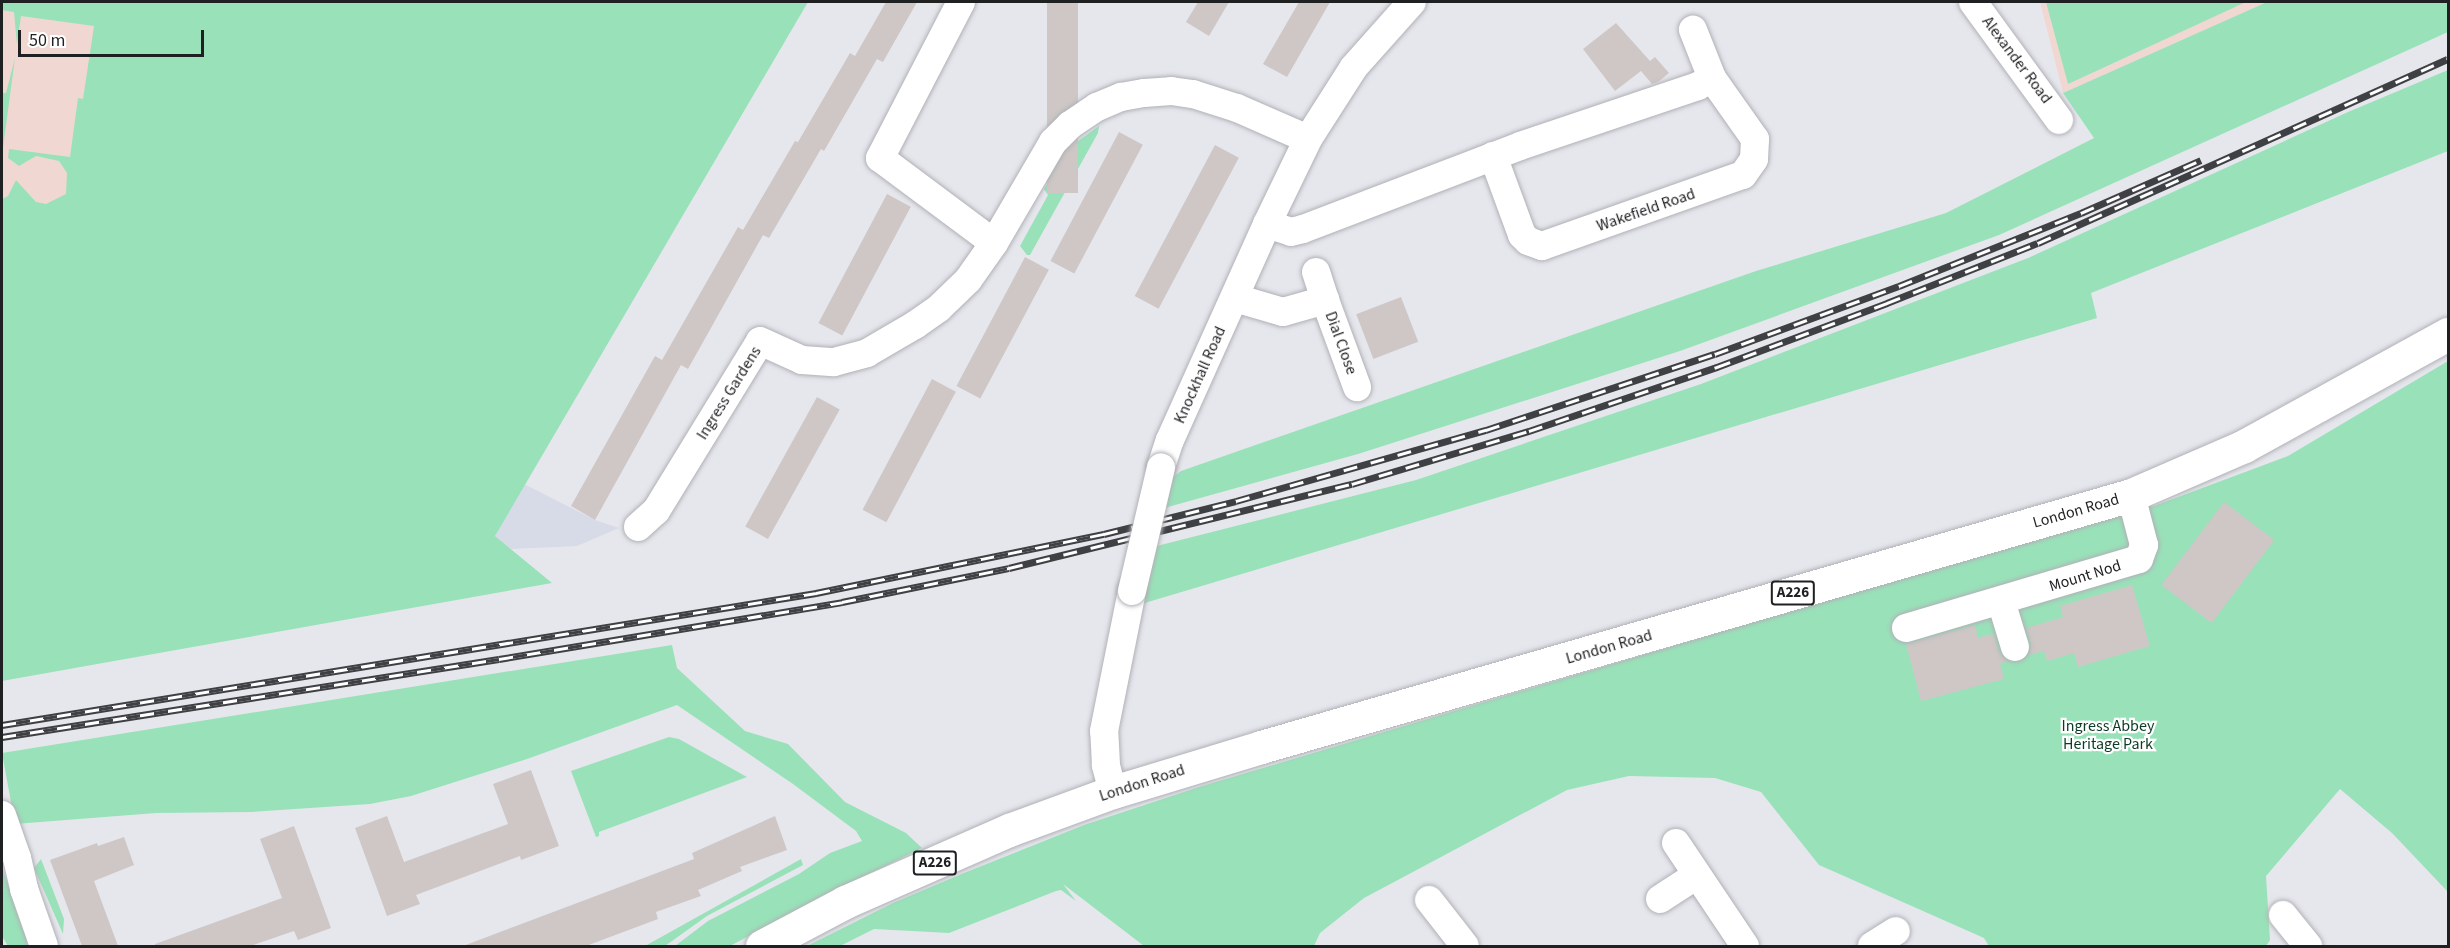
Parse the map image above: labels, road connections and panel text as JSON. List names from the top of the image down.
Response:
{
  "streets": {
    "main road": ["London Road", "A226"],
    "street": [
      "Alexander Road",
      "Wakefield Road",
      "Dial Close",
      "Knockhall Road",
      "Ingress Gardens",
      "Mount Nod"
    ]
  },
  "crossings": [
    ["Dial Close", "Knockhall Road"],
    ["Knockhall Road", "Ingress Gardens"],
    ["Knockhall Road", "London Road"],
    ["London Road", "Mount Nod"]
  ],
  "parks": ["Ingress Abbey Heritage Park"],
  "scale_bar": "50 m"
}
